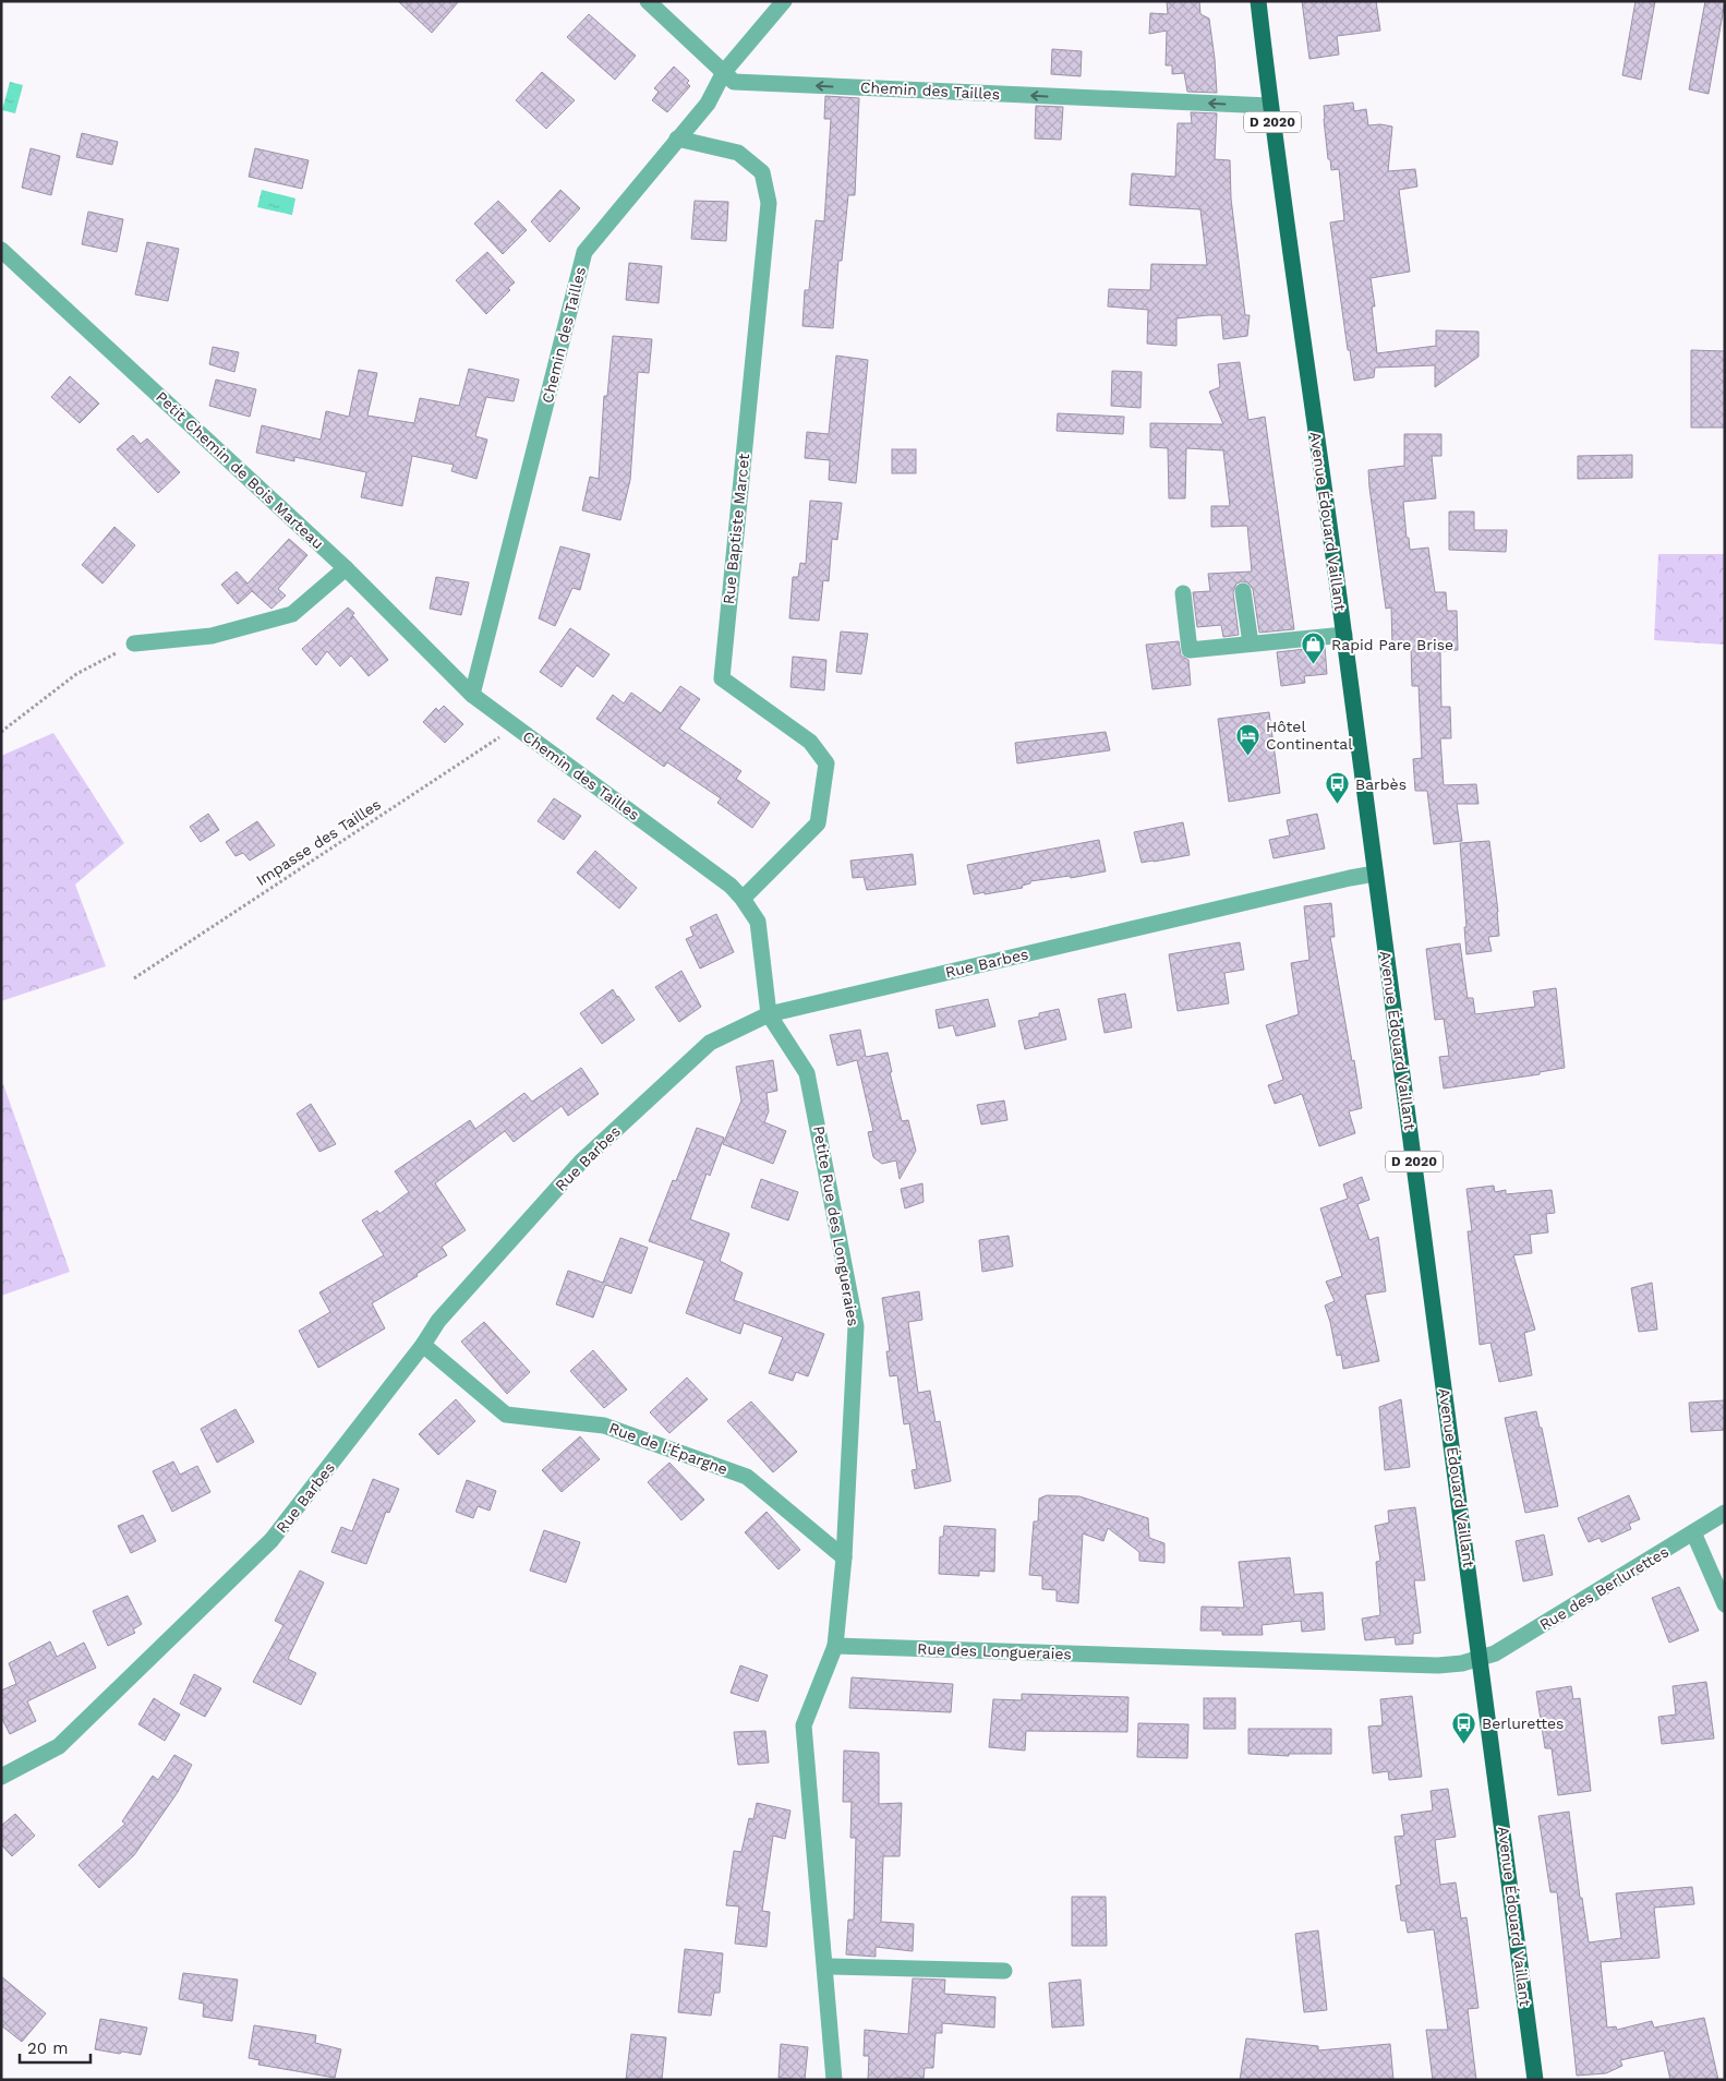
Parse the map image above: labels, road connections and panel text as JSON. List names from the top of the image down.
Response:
{
  "streets": {
    "main road": ["D 2020", "Avenue Édouard Vaillant"],
    "street": [
      "Chemin des Tailles",
      "Petit Chemin de Bois Marteau",
      "Rue Baptiste Marcet",
      "Rue Barbes",
      "Petite Rue des Longueraies",
      "Rue de l'Épargne",
      "Rue des Berlurettes",
      "Rue des Longueraies"
    ],
    "path": ["Impasse des Tailles"]
  },
  "crossings": [
    ["Chemin des Tailles", "Petit Chemin de Bois Marteau"],
    ["Chemin des Tailles", "Avenue Édouard Vaillant"],
    ["Chemin des Tailles", "Rue Baptiste Marcet"],
    ["Chemin des Tailles", "Impasse des Tailles"],
    ["Chemin des Tailles", "Rue Barbes"],
    ["Chemin des Tailles", "Petite Rue des Longueraies"],
    ["Avenue Édouard Vaillant", "Rue Barbes"],
    ["Avenue Édouard Vaillant", "Rue des Berlurettes"],
    ["Avenue Édouard Vaillant", "Rue des Longueraies"],
    ["Rue Barbes", "Petite Rue des Longueraies"],
    ["Rue Barbes", "Rue de l'Épargne"],
    ["Petite Rue des Longueraies", "Rue de l'Épargne"],
    ["Petite Rue des Longueraies", "Rue des Longueraies"],
    ["Rue des Berlurettes", "Rue des Longueraies"]
  ],
  "places": {
    "shop": ["Rapid Pare Brise"],
    "hotel": ["Hôtel Continental"],
    "bus stop": ["Barbès", "Berlurettes"]
  },
  "scale_bar": "20 m"
}
